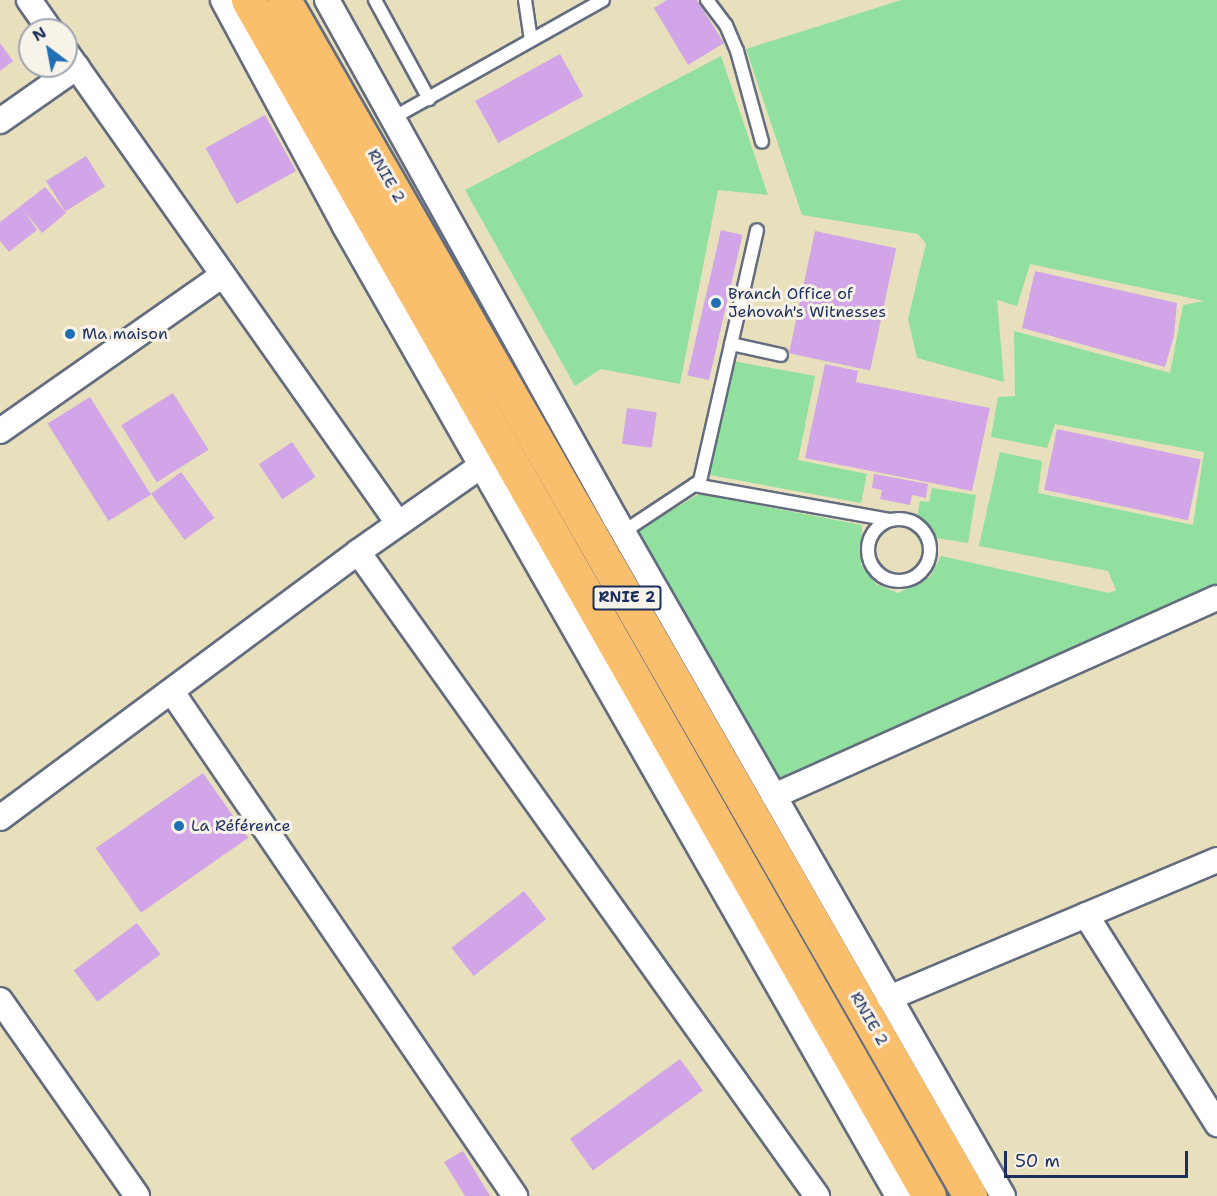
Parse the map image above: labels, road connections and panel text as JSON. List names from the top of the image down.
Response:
{
  "streets": {
    "highway": ["RNIE 2"]
  },
  "places": ["Branch Office of Jehovah's Witnesses", "Ma maison", "La Référence"],
  "scale_bar": "50 m",
  "north": "top left"
}
